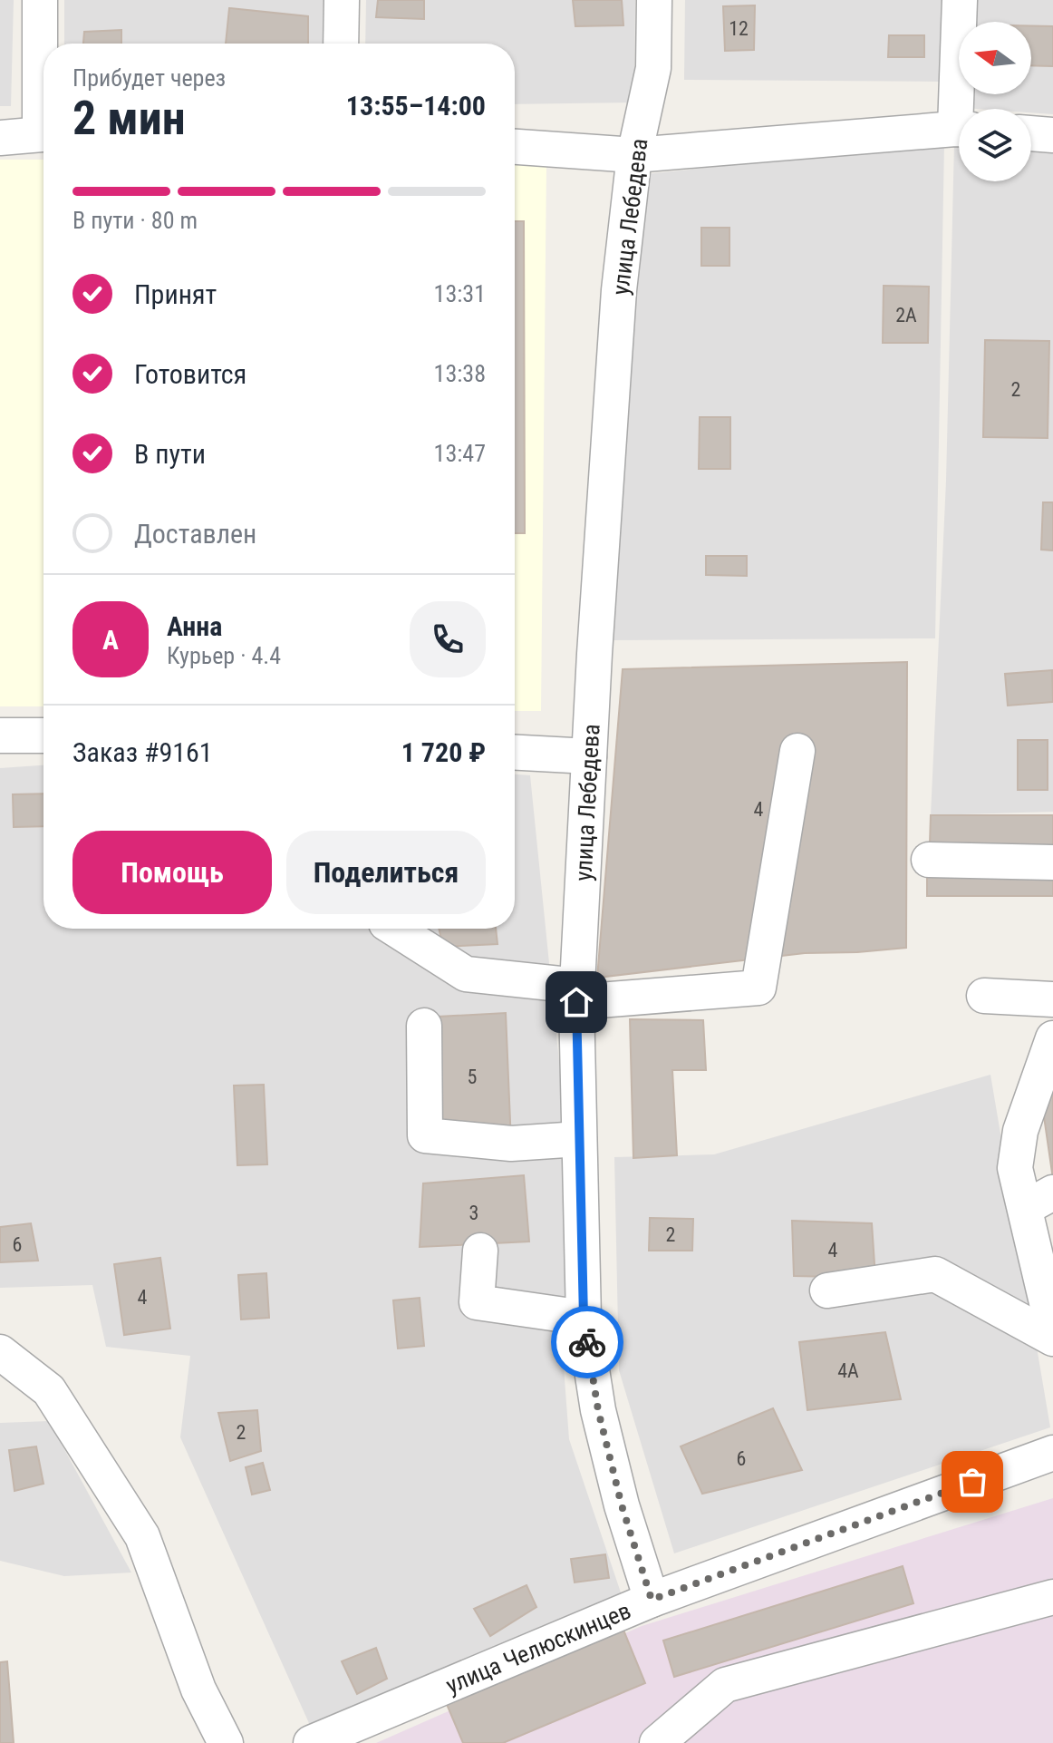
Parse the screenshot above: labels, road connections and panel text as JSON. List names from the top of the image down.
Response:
{
  "streets": {
    "street": ["улица Лебедева", "улица Челюскинцев"]
  },
  "crossings": [
    ["улица Лебедева", "улица Челюскинцев"]
  ],
  "house_numbers": [
    "12",
    "2А",
    "2",
    "4",
    "5",
    "3",
    "2",
    "6",
    "4",
    "4",
    "4А",
    "2",
    "6"
  ],
  "north": "left",
  "page": {
    "heading": ["2 мин", "Прибудет через", "13:55–14:00"],
    "panel": [
      "Анна",
      "Курьер · 4.4",
      "Заказ #9161",
      "1 720 ₽"
    ],
    "bar": "В пути · 80 m",
    "list": [
      ["Принят", "13:31"],
      ["Готовится", "13:38"],
      ["В пути", "13:47"],
      "Доставлен"
    ],
    "round": "А",
    "buttons": ["Помощь", "Поделиться"]
  }
}
